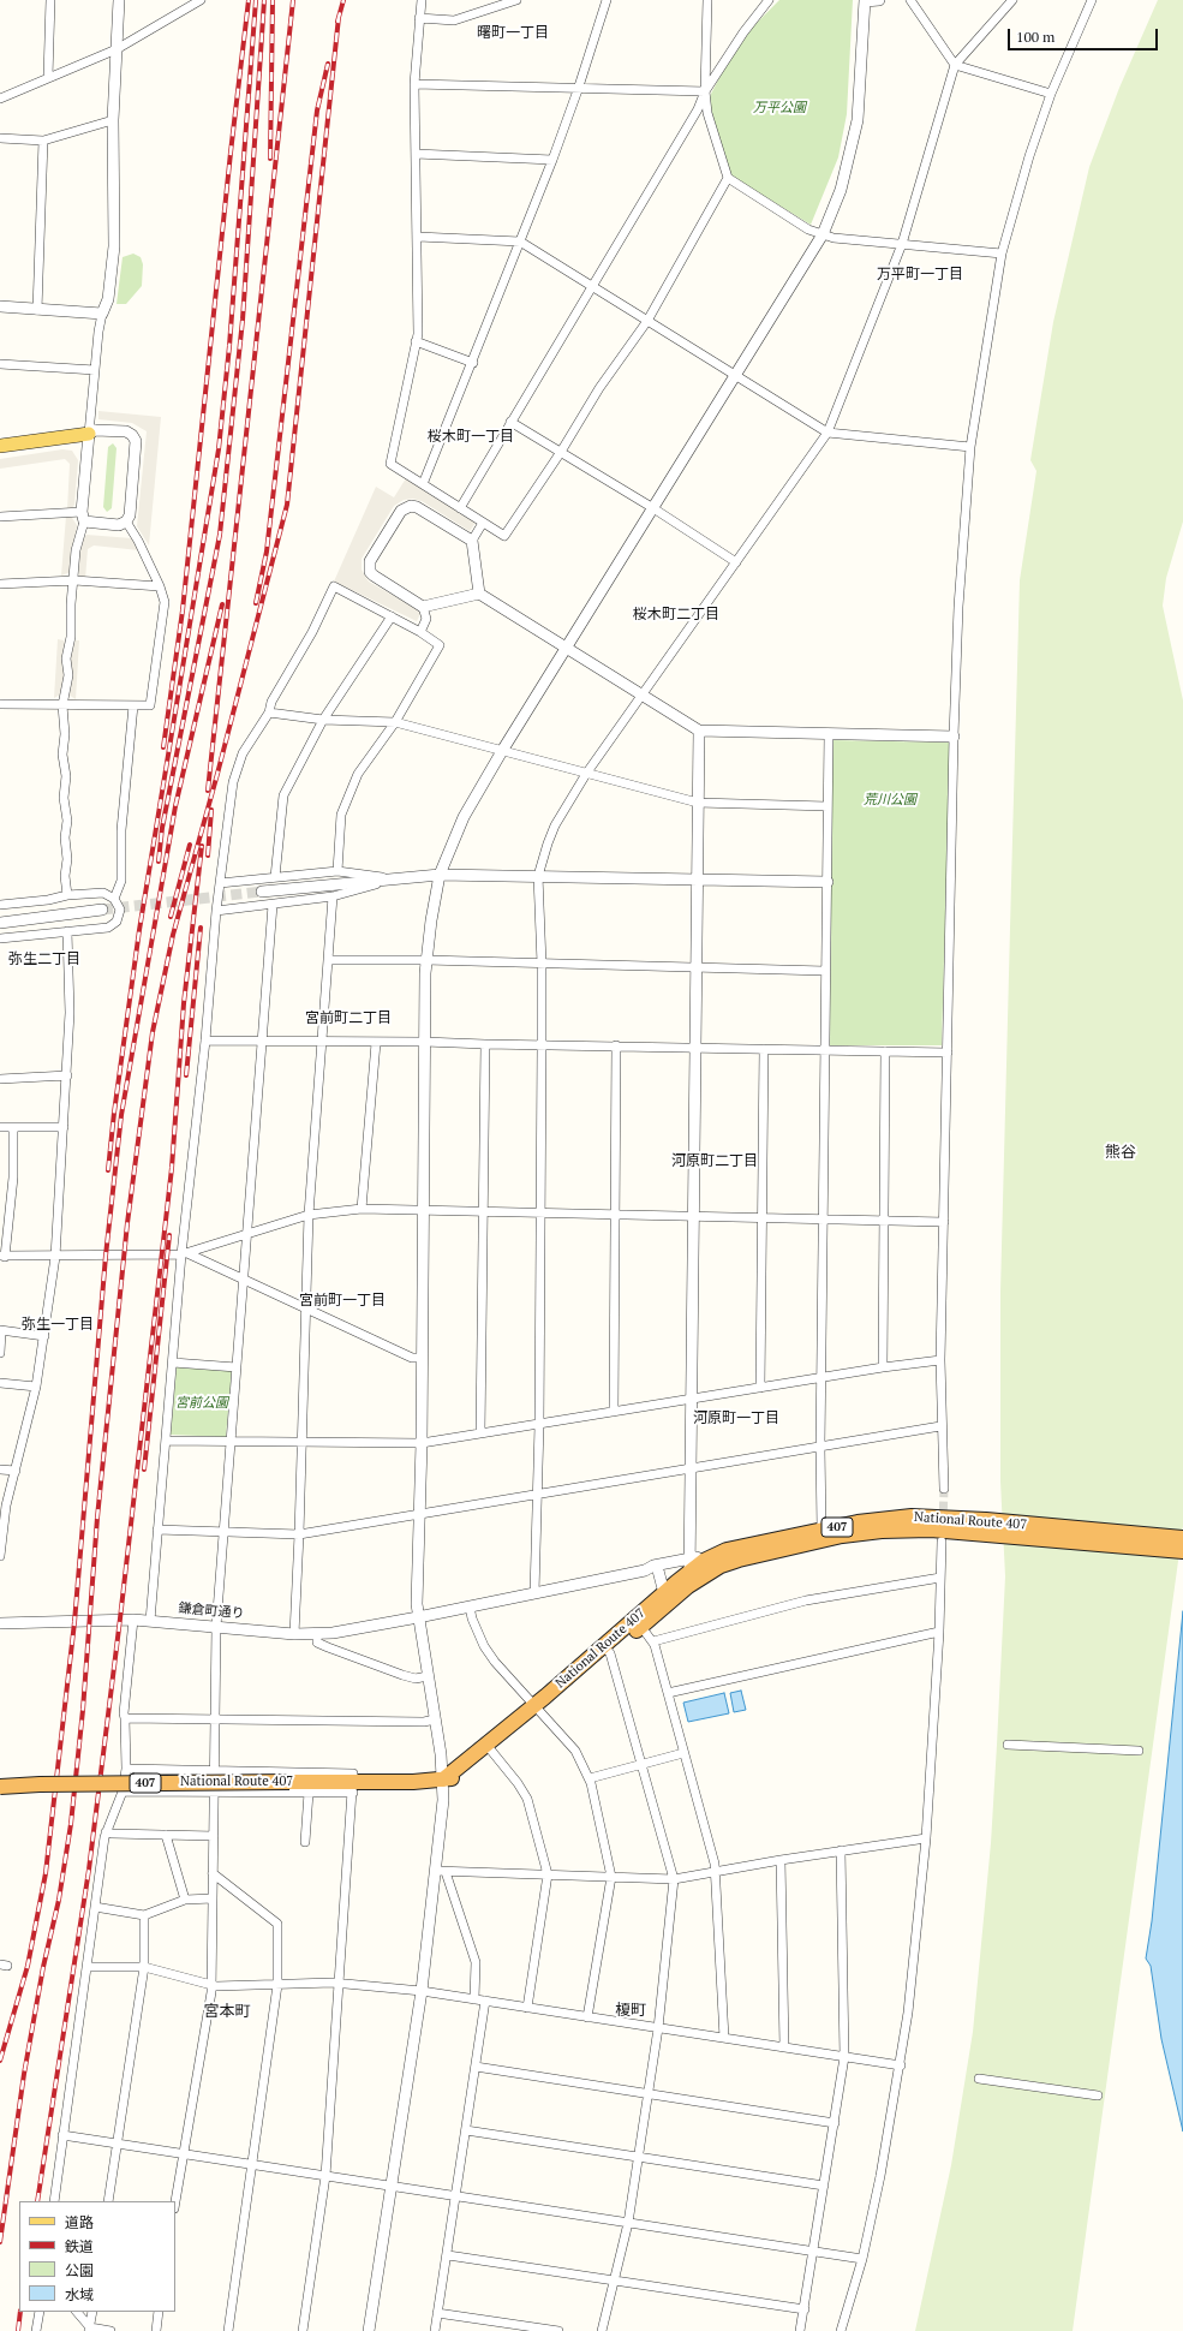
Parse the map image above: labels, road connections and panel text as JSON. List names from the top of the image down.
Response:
{
  "streets": {
    "highway": ["National Route 407", "407"],
    "street": ["鎌倉町通り"]
  },
  "crossings": [
    ["National Route 407", "407"]
  ],
  "districts": [
    "曙町一丁目",
    "万平町一丁目",
    "桜木町一丁目",
    "桜木町二丁目",
    "弥生二丁目",
    "宮前町二丁目",
    "熊谷",
    "河原町二丁目",
    "宮前町一丁目",
    "弥生一丁目",
    "河原町一丁目",
    "榎町",
    "宮本町"
  ],
  "parks": ["万平公園", "荒川公園", "宮前公園"],
  "legend": [
    "道路",
    "鉄道",
    "公園",
    "水域"
  ],
  "scale_bar": "100 m"
}
